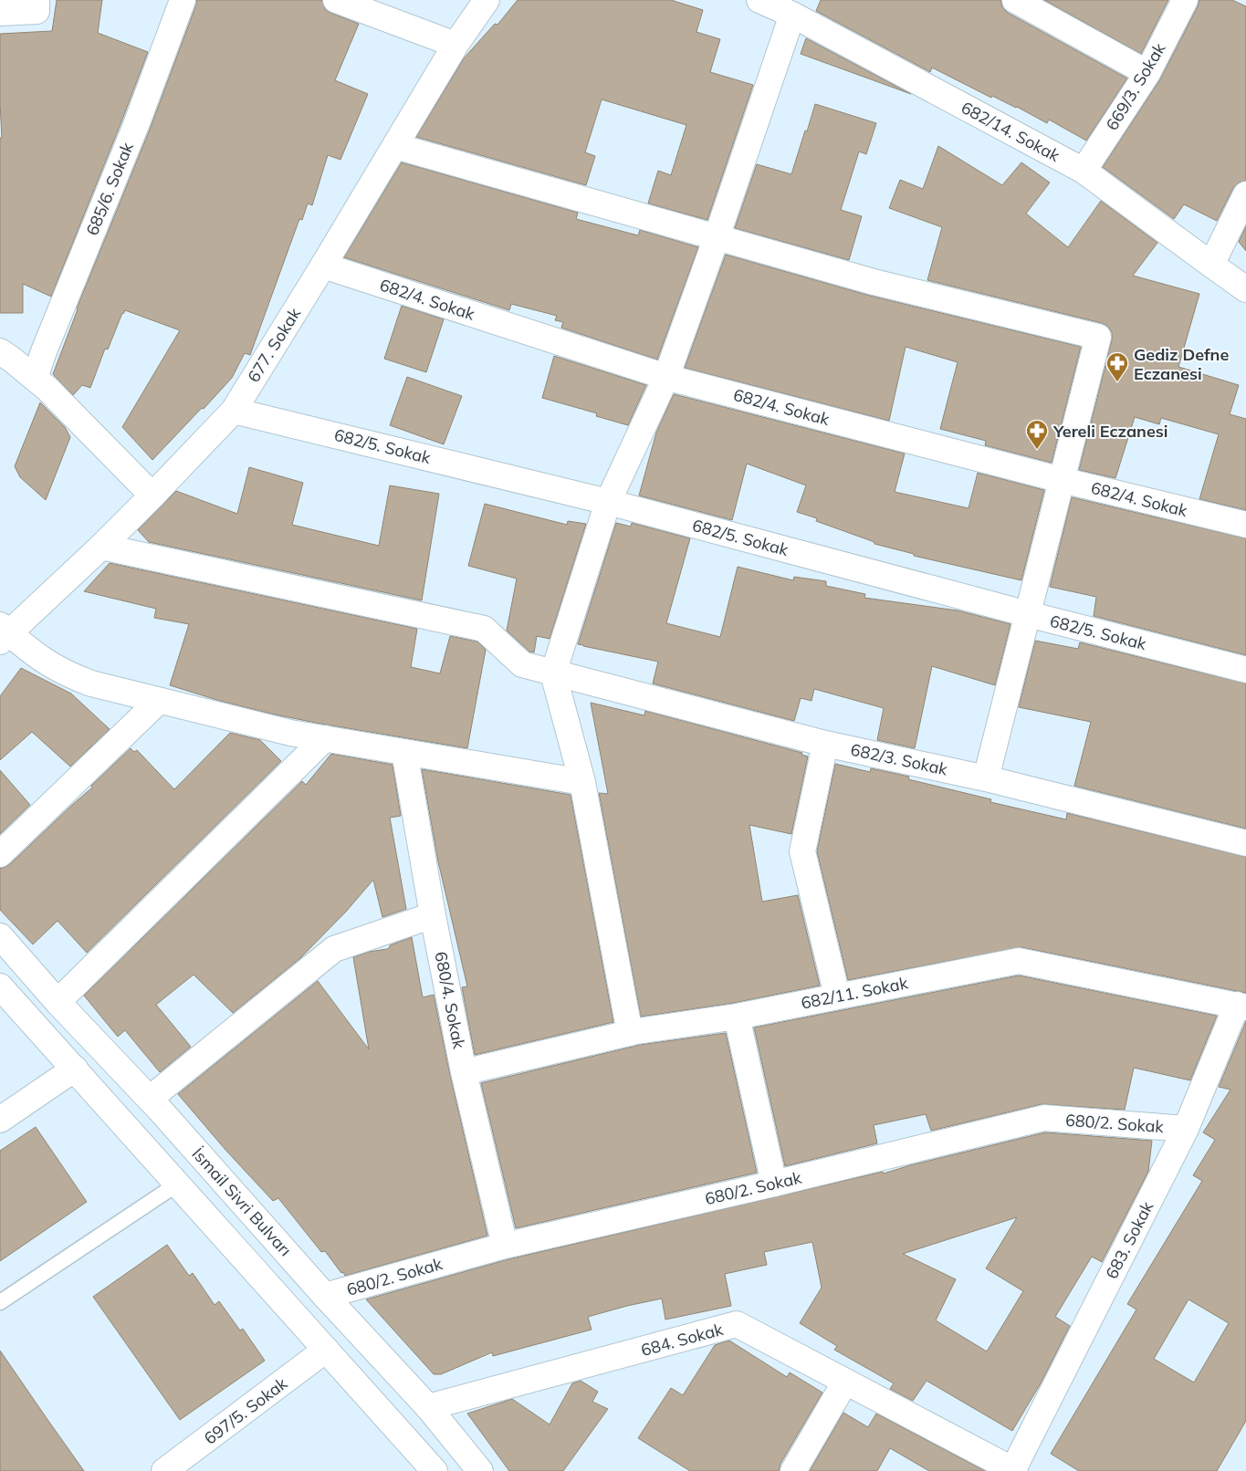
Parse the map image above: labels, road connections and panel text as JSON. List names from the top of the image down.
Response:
{
  "streets": {
    "street": [
      "669/3. Sokak",
      "682/14. Sokak",
      "685/6. Sokak",
      "682/4. Sokak",
      "677. Sokak",
      "682/5. Sokak",
      "682/3. Sokak",
      "682/11. Sokak",
      "680/4. Sokak",
      "680/2. Sokak",
      "İsmail Sivri Bulvarı",
      "683. Sokak",
      "684. Sokak",
      "697/5. Sokak"
    ]
  },
  "crossings": [
    ["669/3. Sokak", "682/14. Sokak"],
    ["682/4. Sokak", "677. Sokak"],
    ["677. Sokak", "682/5. Sokak"],
    ["677. Sokak", "682/3. Sokak"],
    ["682/11. Sokak", "680/4. Sokak"],
    ["682/11. Sokak", "683. Sokak"],
    ["680/4. Sokak", "680/2. Sokak"],
    ["680/2. Sokak", "İsmail Sivri Bulvarı"],
    ["680/2. Sokak", "683. Sokak"],
    ["İsmail Sivri Bulvarı", "684. Sokak"],
    ["683. Sokak", "684. Sokak"]
  ],
  "places": {
    "pharmacy": ["Gediz Defne Eczanesi", "Yereli Eczanesi"]
  }
}
